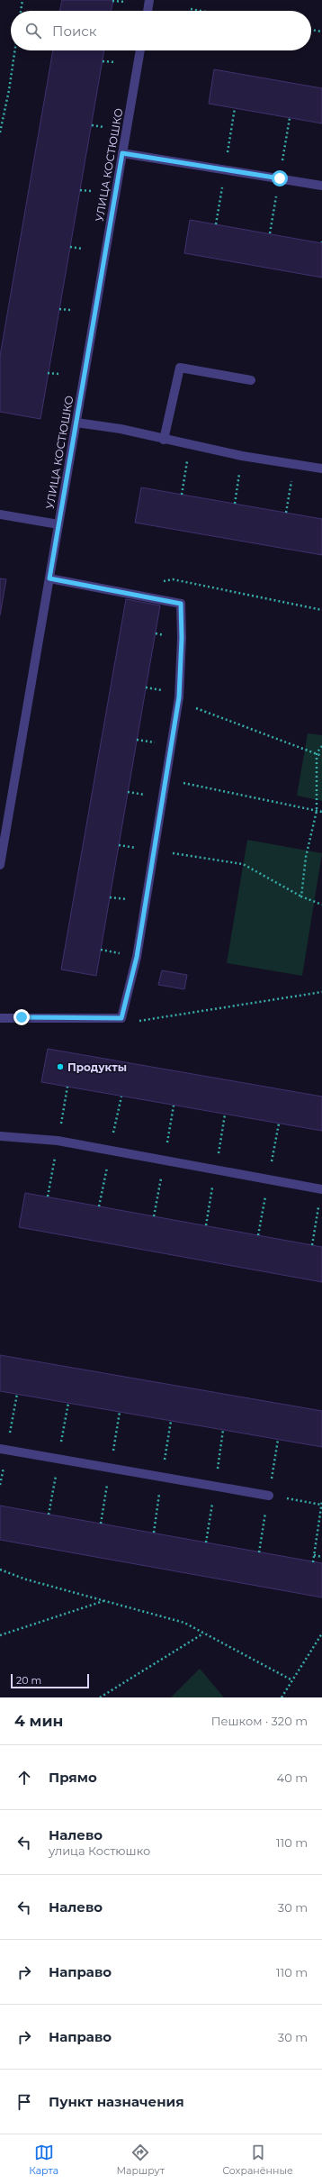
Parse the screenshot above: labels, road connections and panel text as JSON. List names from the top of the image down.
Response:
{
  "streets": {
    "street": ["УЛИЦА КОСТЮШКО"]
  },
  "places": ["Продукты"],
  "scale_bar": "20 m",
  "page": {
    "search": "Поиск",
    "scale": "20 m",
    "heading": ["4 мин", "Пешком · 320 m"],
    "list": [
      ["Прямо", "40 m"],
      ["Налево", "улица Костюшко", "110 m"],
      ["Налево", "30 m"],
      ["Направо", "110 m"],
      ["Направо", "30 m"],
      "Пункт назначения"
    ],
    "nav": ["Карта", "Маршрут", "Сохранённые"]
  }
}
